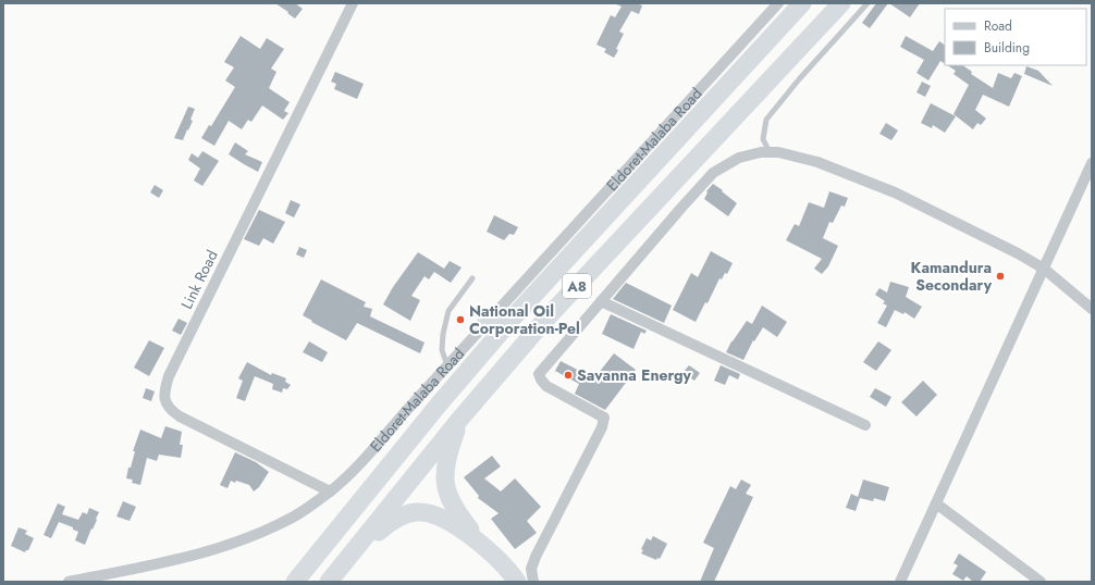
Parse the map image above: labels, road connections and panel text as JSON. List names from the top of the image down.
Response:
{
  "streets": {
    "highway": ["Eldoret-Malaba Road", "A8"],
    "street": ["Link Road"]
  },
  "crossings": [
    ["Eldoret-Malaba Road", "Link Road"]
  ],
  "places": ["Kamandura Secondary", "National Oil Corporation-Pel", "Savanna Energy"],
  "legend": ["Road", "Building"]
}
